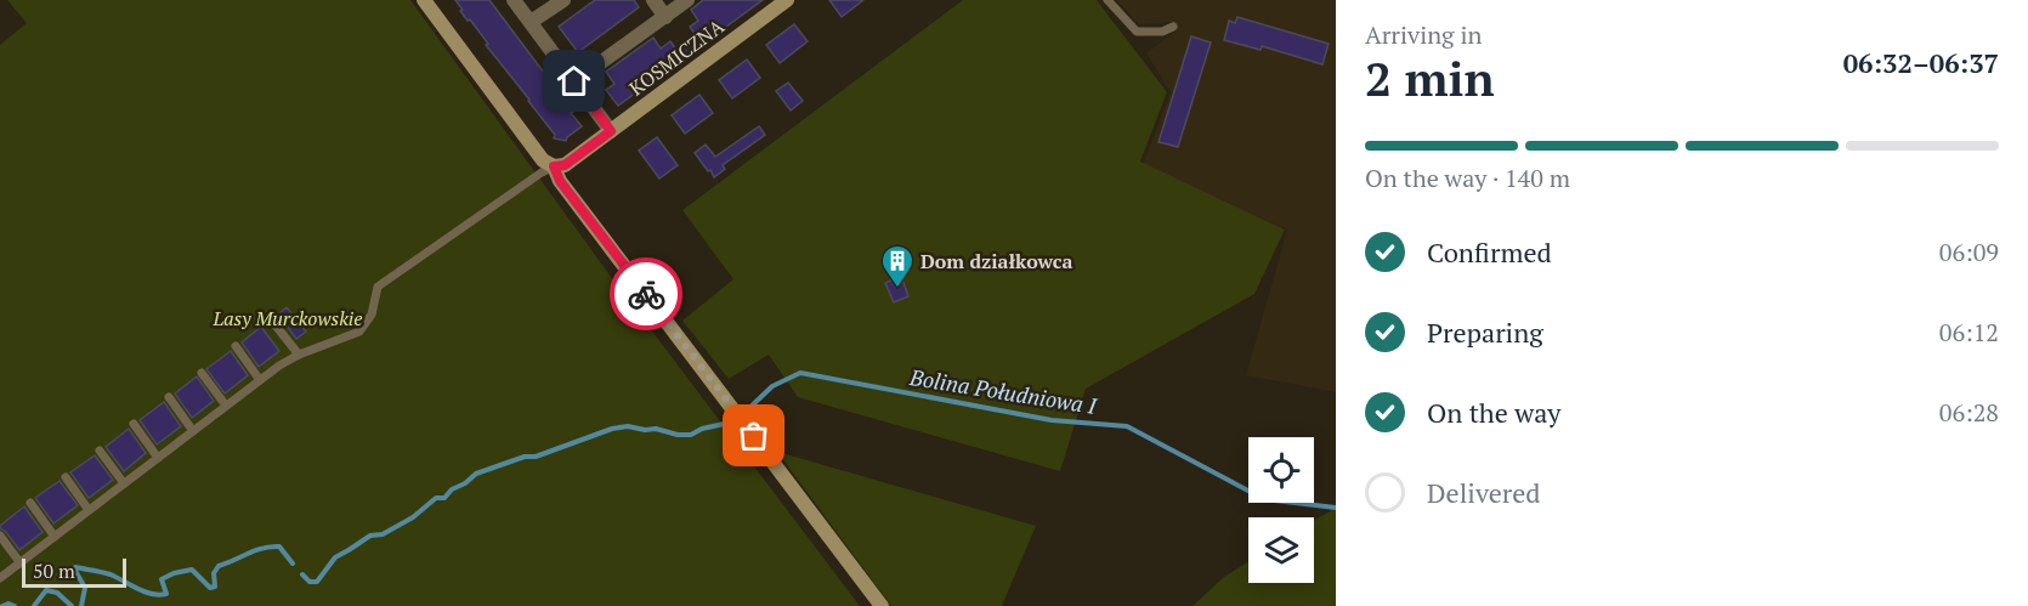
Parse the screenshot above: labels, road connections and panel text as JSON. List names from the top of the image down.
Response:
{
  "streets": {
    "street": ["KOSMICZNA"]
  },
  "water": ["Bolina Południowa I"],
  "parks": ["Lasy Murckowskie"],
  "places": {
    "building": ["Dom działkowca"]
  },
  "scale_bar": "50 m",
  "page": {
    "heading": ["2 min", "Arriving in", "06:32–06:37"],
    "bar": "On the way · 140 m",
    "list": [
      ["Confirmed", "06:09"],
      ["Preparing", "06:12"],
      ["On the way", "06:28"],
      "Delivered"
    ],
    "scale": "50 m"
  }
}
